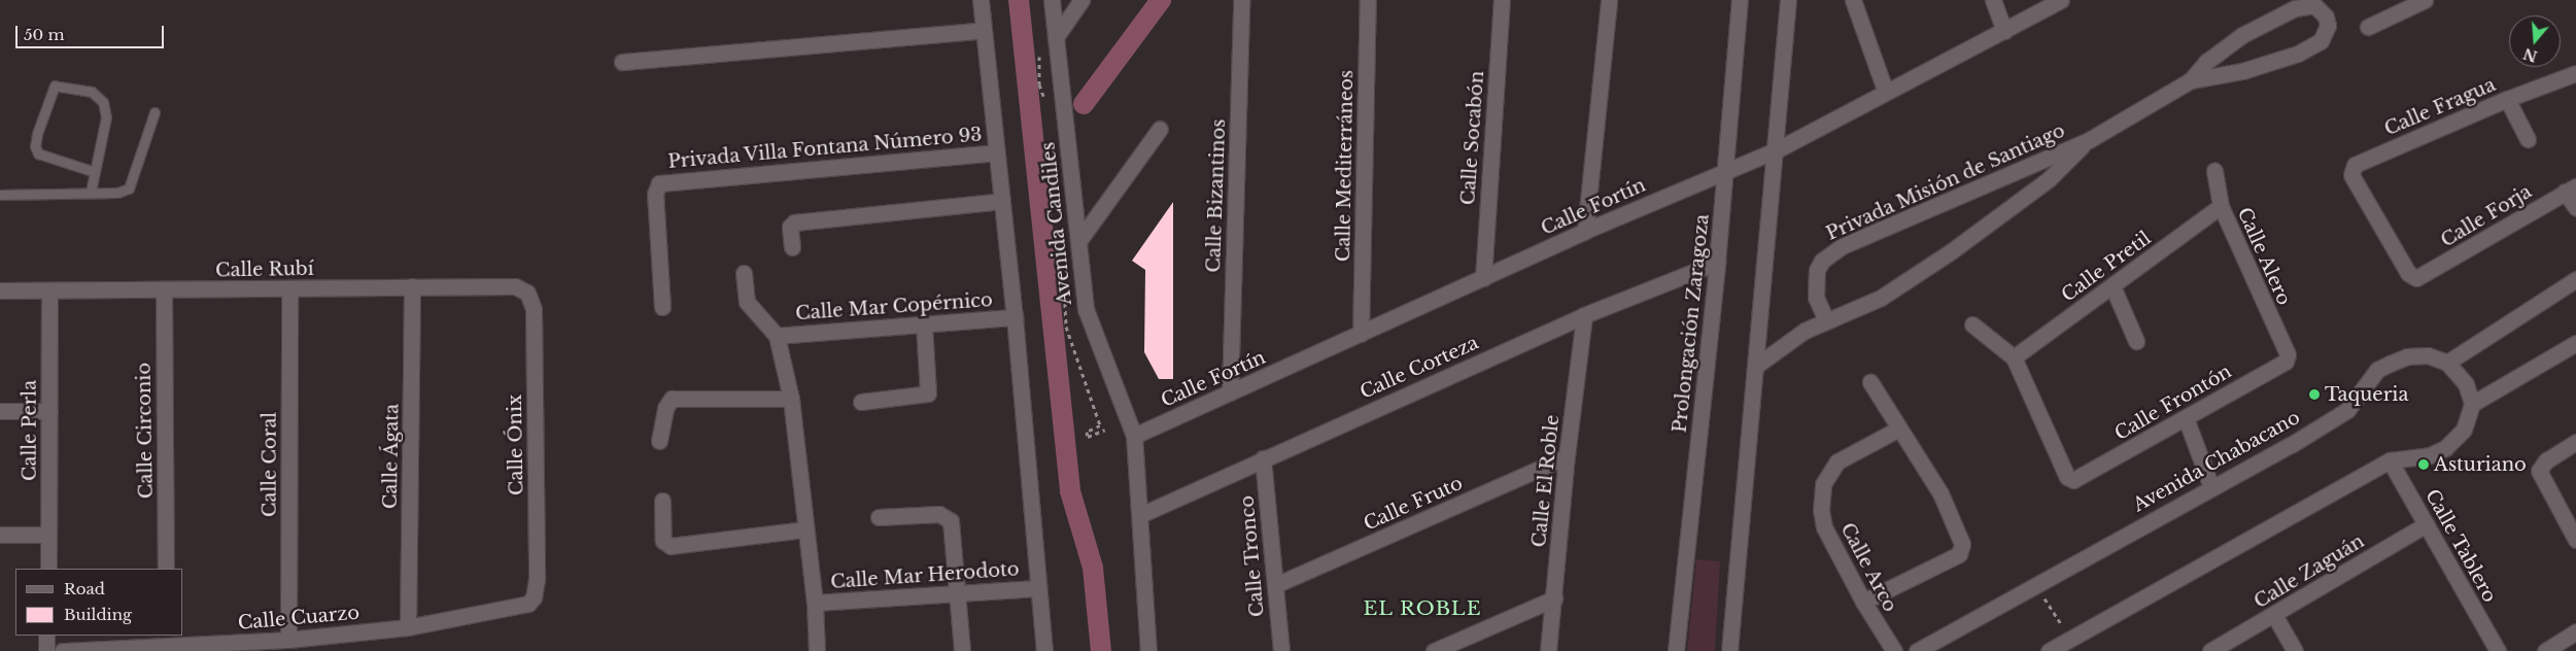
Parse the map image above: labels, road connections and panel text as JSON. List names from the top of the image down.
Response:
{
  "streets": {
    "street": [
      "Calle Fragua",
      "Calle Socabón",
      "Privada Villa Fontana Número 93",
      "Calle Mediterráneos",
      "Privada Misión de Santiago",
      "Calle Bizantinos",
      "Calle Fortín",
      "Calle Forja",
      "Avenida Candiles",
      "Calle Alero",
      "Calle Pretil",
      "Calle Rubí",
      "Calle Mar Copérnico",
      "Prolongación Zaragoza",
      "Calle Corteza",
      "Calle Frontón",
      "Calle Perla",
      "Calle Circonio",
      "Calle Ónix",
      "Calle Ágata",
      "Avenida Chabacano",
      "Calle Coral",
      "Calle El Roble",
      "Calle Fruto",
      "Calle Tablero",
      "Calle Tronco",
      "Calle Arco",
      "Calle Zaguán",
      "Calle Mar Herodoto",
      "Calle Cuarzo"
    ]
  },
  "crossings": [
    ["Calle Fragua", "Calle Forja"],
    ["Calle Socabón", "Calle Fortín"],
    ["Calle Mediterráneos", "Calle Fortín"],
    ["Calle Bizantinos", "Calle Fortín"],
    ["Calle Fortín", "Avenida Candiles"],
    ["Calle Fortín", "Prolongación Zaragoza"],
    ["Avenida Candiles", "Calle Corteza"],
    ["Calle Alero", "Calle Pretil"],
    ["Calle Alero", "Calle Frontón"],
    ["Calle Pretil", "Calle Frontón"],
    ["Calle Rubí", "Calle Perla"],
    ["Calle Rubí", "Calle Circonio"],
    ["Calle Rubí", "Calle Ónix"],
    ["Calle Rubí", "Calle Ágata"],
    ["Calle Rubí", "Calle Coral"],
    ["Prolongación Zaragoza", "Calle Corteza"],
    ["Calle Corteza", "Calle El Roble"],
    ["Calle Corteza", "Calle Tronco"],
    ["Calle Ónix", "Calle Cuarzo"],
    ["Calle Ágata", "Calle Cuarzo"],
    ["Calle Coral", "Calle Cuarzo"],
    ["Calle El Roble", "Calle Fruto"],
    ["Calle Fruto", "Calle Tronco"],
    ["Calle Tablero", "Calle Zaguán"]
  ],
  "districts": ["EL ROBLE"],
  "places": ["Taqueria", "Asturiano"],
  "legend": ["Road", "Building"],
  "scale_bar": "50 m",
  "north": "bottom"
}
